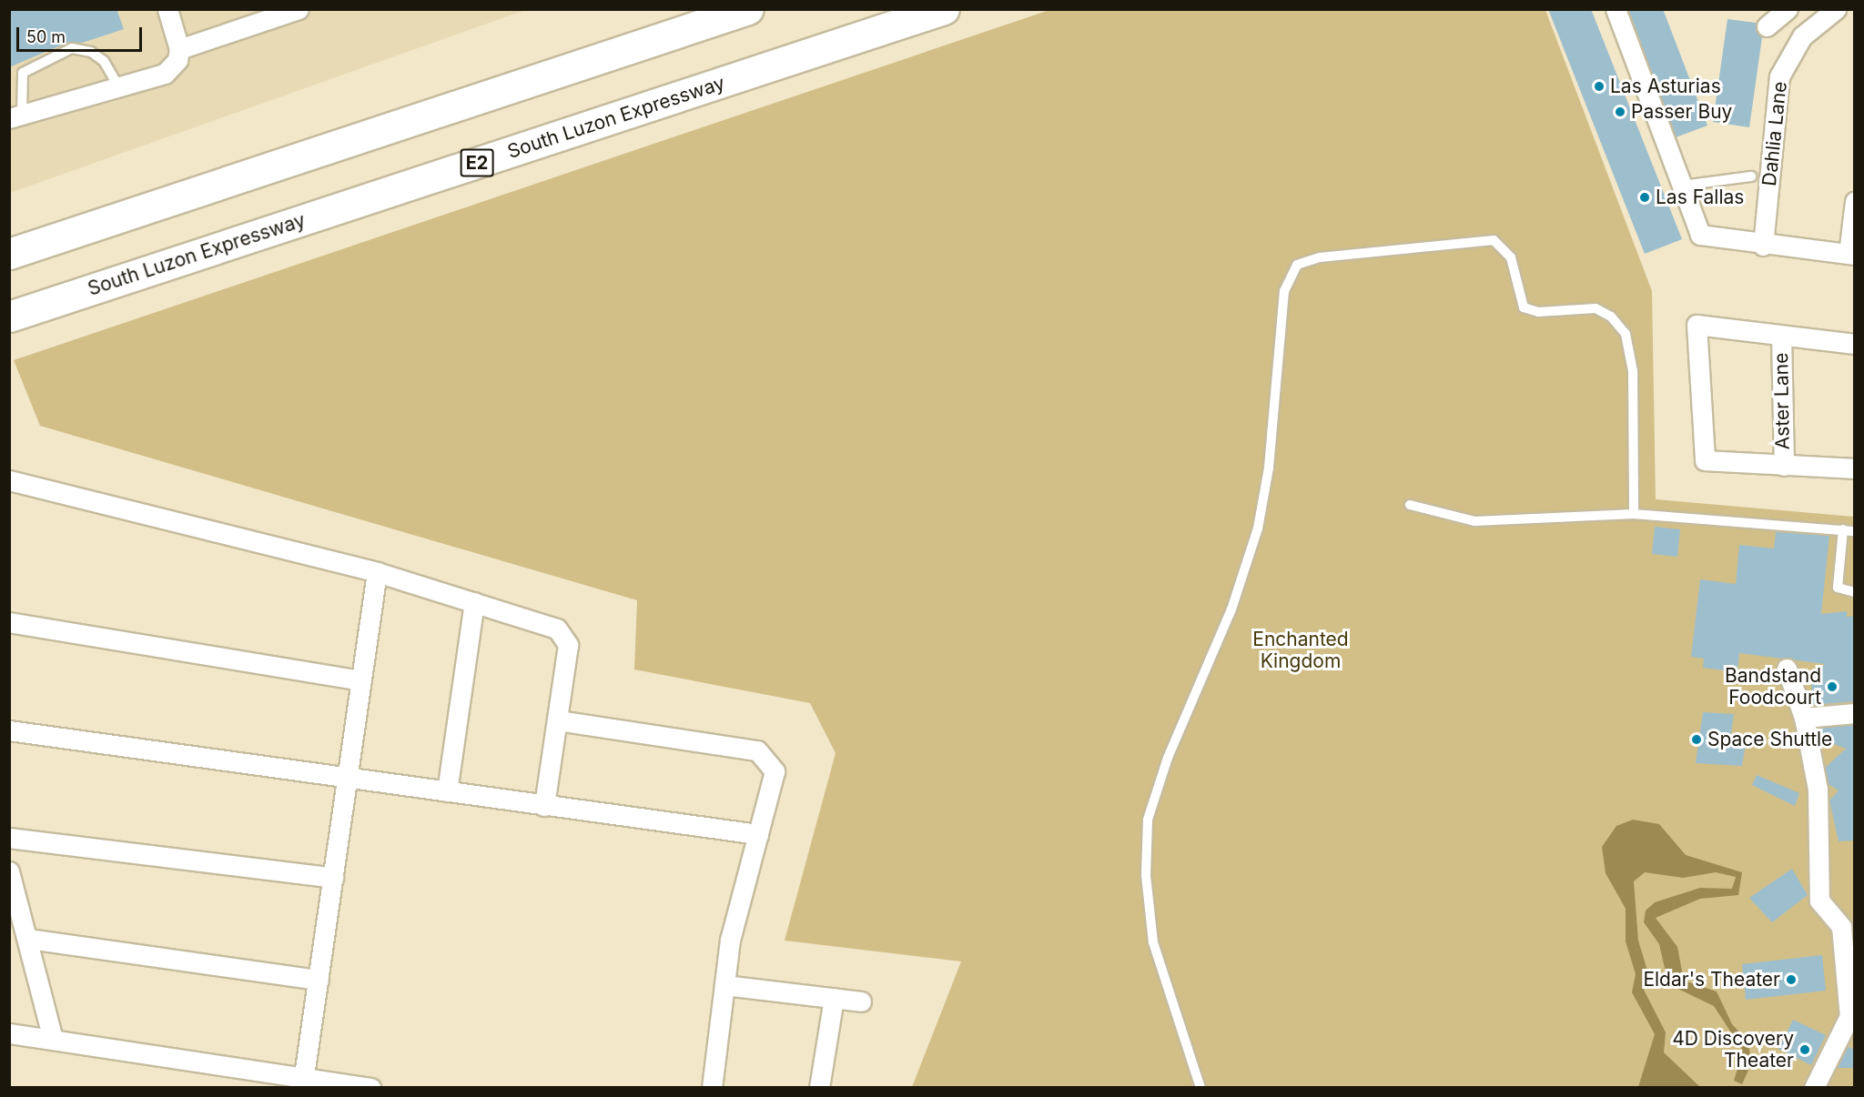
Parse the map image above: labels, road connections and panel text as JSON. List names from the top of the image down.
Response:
{
  "streets": {
    "highway": ["South Luzon Expressway", "E2"],
    "street": ["Dahlia Lane", "Aster Lane"]
  },
  "parks": ["Enchanted Kingdom"],
  "places": [
    "Las Asturias",
    "Passer Buy",
    "Las Fallas",
    "Bandstand Foodcourt",
    "Space Shuttle",
    "Eldar's Theater",
    "4D Discovery Theater"
  ],
  "scale_bar": "50 m"
}
